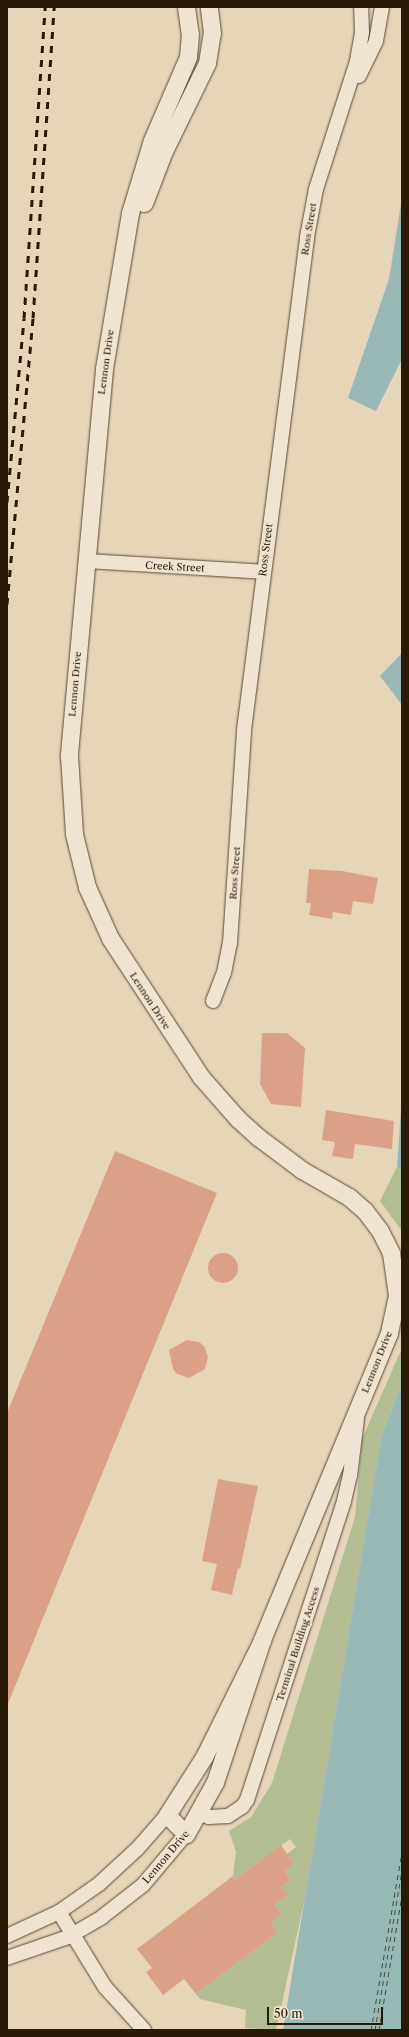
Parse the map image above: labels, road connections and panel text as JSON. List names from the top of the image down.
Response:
{
  "streets": {
    "street": [
      "Ross Street",
      "Lennon Drive",
      "Creek Street",
      "Terminal Building Access"
    ]
  },
  "crossings": [
    ["Ross Street", "Creek Street"],
    ["Lennon Drive", "Creek Street"],
    ["Lennon Drive", "Terminal Building Access"]
  ],
  "scale_bar": "50 m"
}
